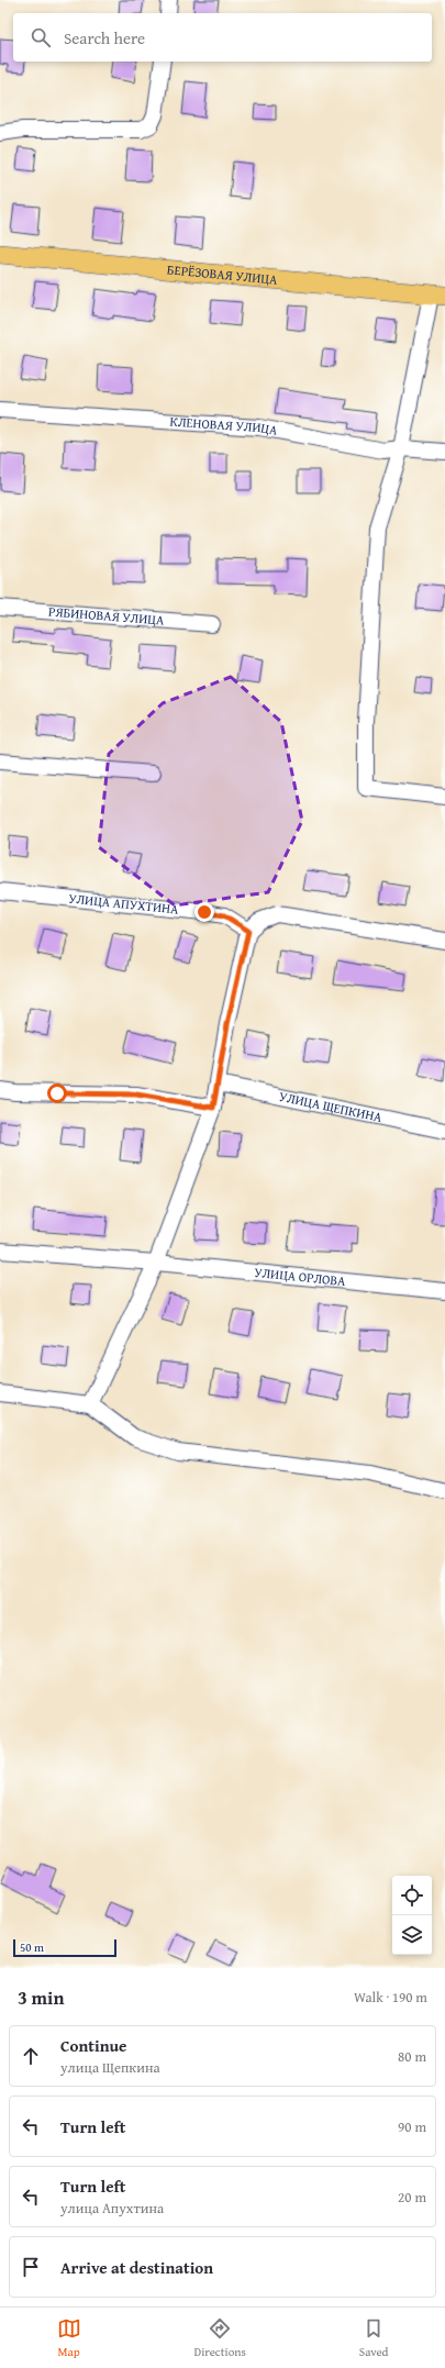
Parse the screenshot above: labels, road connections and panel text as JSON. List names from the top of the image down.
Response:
{
  "streets": {
    "main road": ["БЕРЁЗОВАЯ УЛИЦА"],
    "street": [
      "КЛЕНОВАЯ УЛИЦА",
      "РЯБИНОВАЯ УЛИЦА",
      "УЛИЦА АПУХТИНА",
      "УЛИЦА ЩЕПКИНА",
      "УЛИЦА ОРЛОВА"
    ]
  },
  "scale_bar": "50 m",
  "page": {
    "search": "Search here",
    "scale": "50 m",
    "heading": ["3 min", "Walk · 190 m"],
    "list": [
      ["Continue", "улица Щепкина", "80 m"],
      ["Turn left", "90 m"],
      ["Turn left", "улица Апухтина", "20 m"],
      "Arrive at destination"
    ],
    "nav": ["Map", "Directions", "Saved"]
  }
}
